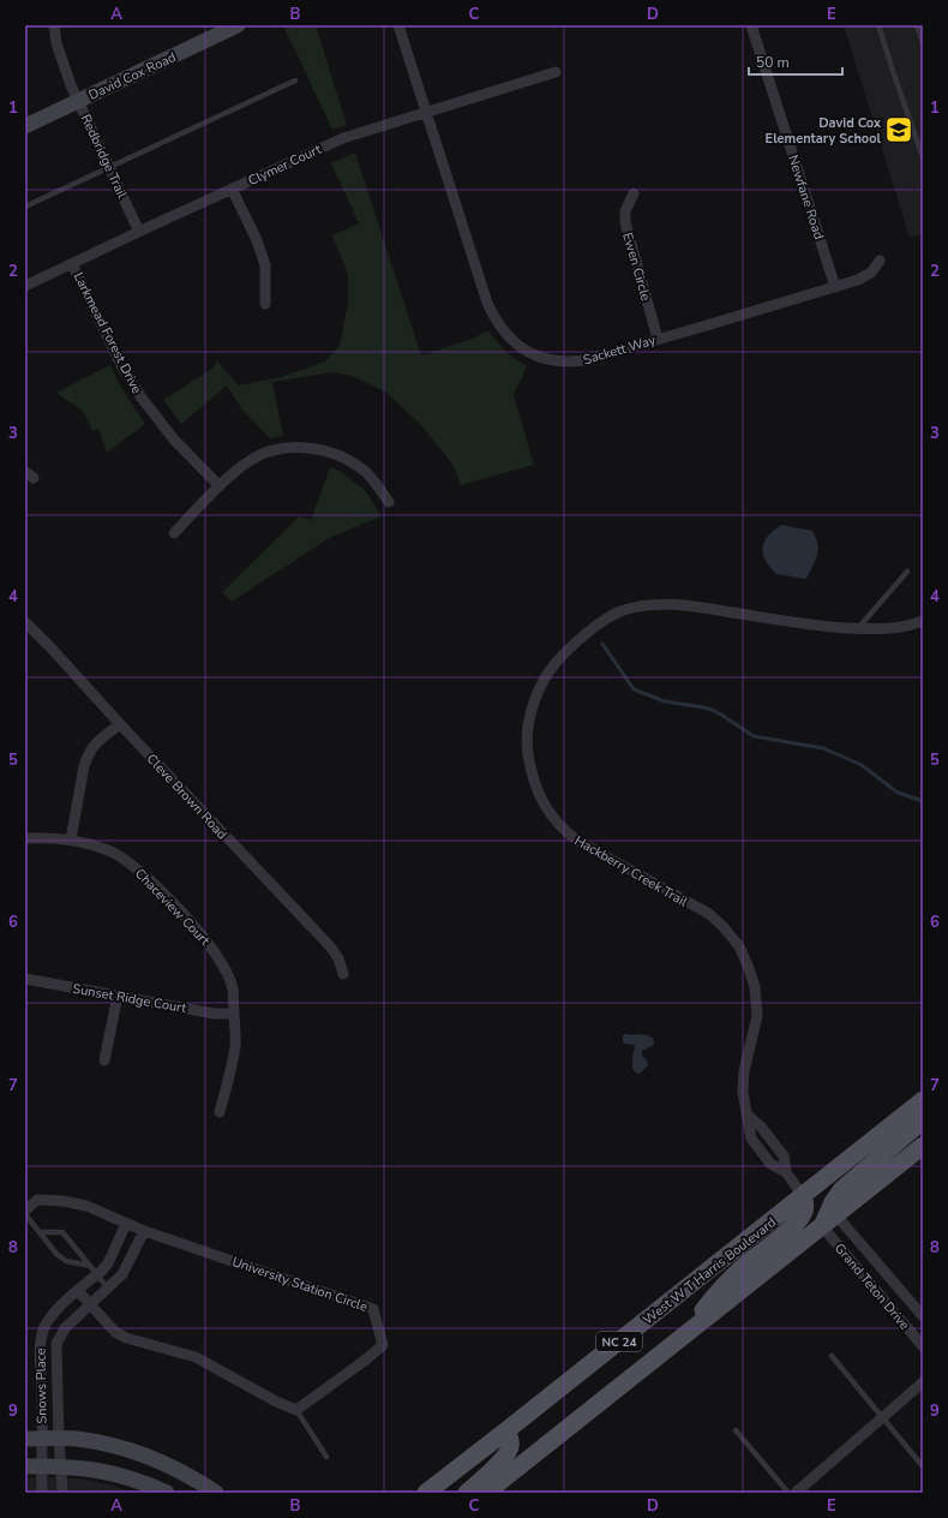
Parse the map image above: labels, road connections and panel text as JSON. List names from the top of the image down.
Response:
{
  "streets": {
    "main road": ["West W T Harris Boulevard", "NC 24"],
    "street": [
      "David Cox Road",
      "Redbridge Trail",
      "Clymer Court",
      "Newfane Road",
      "Ewen Circle",
      "Larkmead Forest Drive",
      "Sackett Way",
      "Cleve Brown Road",
      "Hackberry Creek Trail",
      "Chaceview Court",
      "Sunset Ridge Court",
      "University Station Circle",
      "Grand Teton Drive",
      "Snows Place"
    ]
  },
  "crossings": [
    ["David Cox Road", "Redbridge Trail"],
    ["Redbridge Trail", "Clymer Court"],
    ["Clymer Court", "Larkmead Forest Drive"],
    ["Clymer Court", "Sackett Way"],
    ["Newfane Road", "Sackett Way"],
    ["Ewen Circle", "Sackett Way"],
    ["Hackberry Creek Trail", "West W T Harris Boulevard"],
    ["Chaceview Court", "Sunset Ridge Court"],
    ["University Station Circle", "Snows Place"],
    ["Grand Teton Drive", "NC 24"]
  ],
  "places": {
    "school or university": ["David Cox Elementary School"]
  },
  "scale_bar": "50 m",
  "grid": {
    "columns": [
      "A",
      "B",
      "C",
      "D",
      "E"
    ],
    "rows": [
      "1",
      "2",
      "3",
      "4",
      "5",
      "6",
      "7",
      "8",
      "9"
    ]
  }
}
